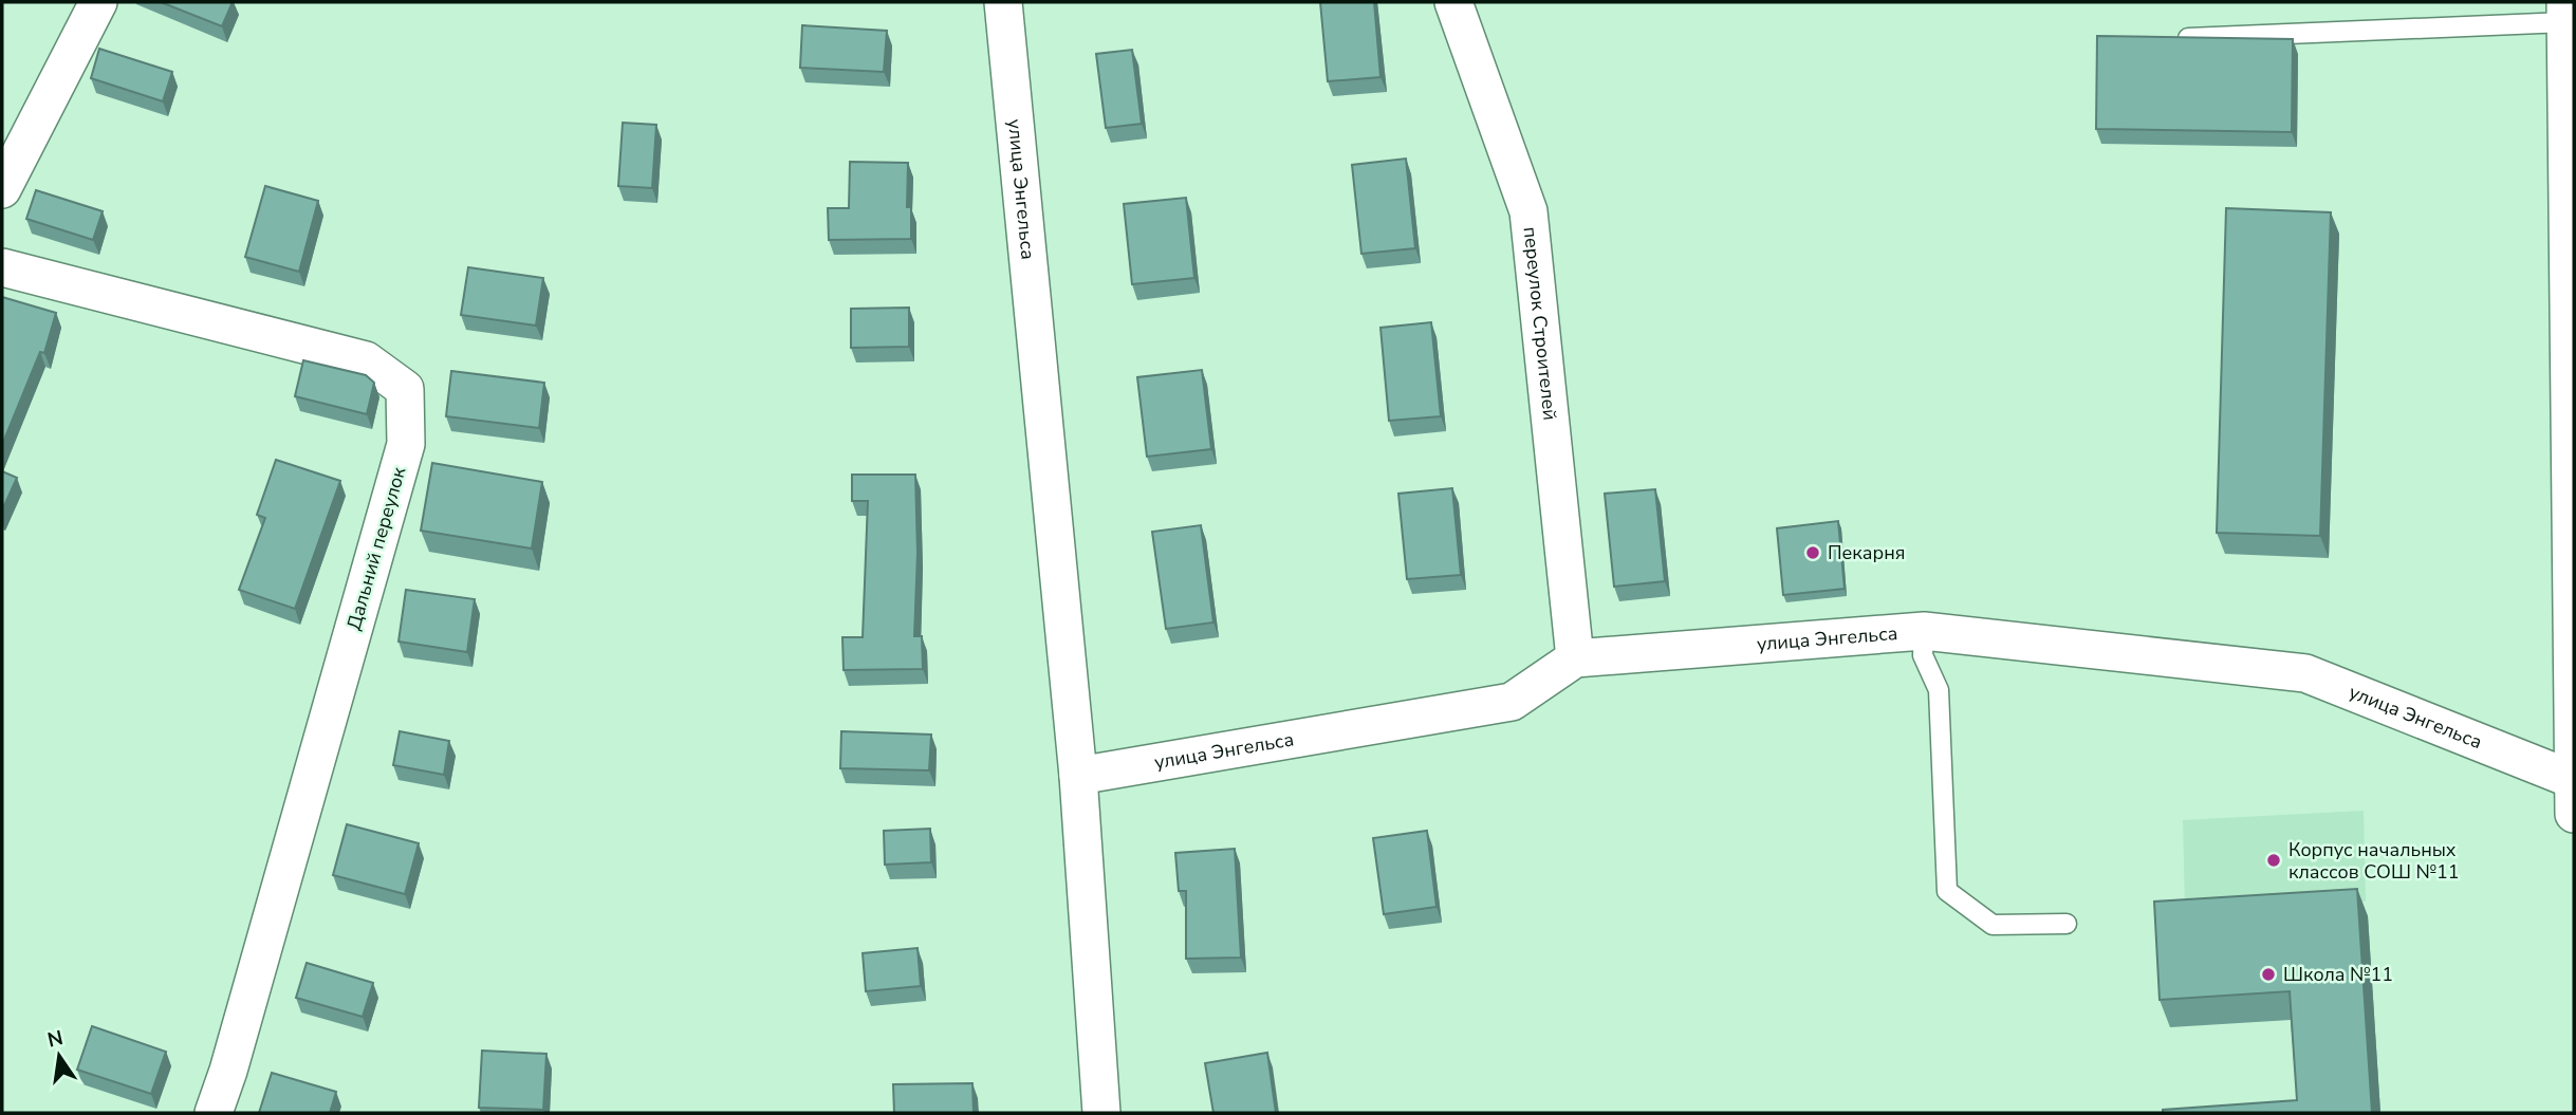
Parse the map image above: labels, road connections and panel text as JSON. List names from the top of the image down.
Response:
{
  "streets": {
    "street": ["улица Энгельса", "переулок Строителей", "Дальний переулок"]
  },
  "crossings": [
    ["улица Энгельса", "переулок Строителей"]
  ],
  "places": ["Пекарня", "Корпус начальных классов СОШ №11", "Школа №11"],
  "north": "top"
}
